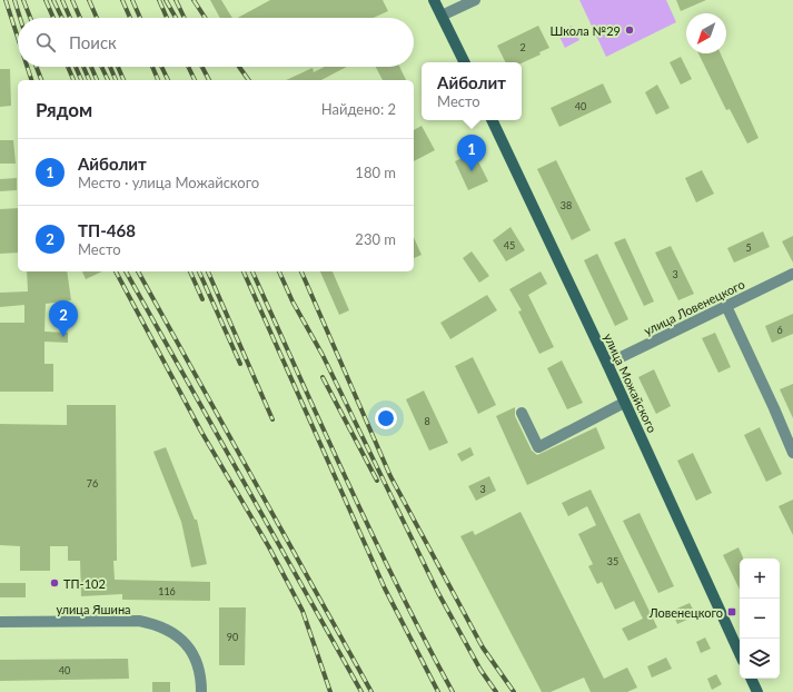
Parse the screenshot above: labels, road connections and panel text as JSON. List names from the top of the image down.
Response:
{
  "streets": {
    "main road": ["улица Можайского"],
    "street": ["улица Ловенецкого", "улица Яшина"]
  },
  "crossings": [
    ["улица Ловенецкого", "улица Можайского"]
  ],
  "places": {
    "other": ["Школа №29", "ТП-102"],
    "transit": ["Ловенецкого"]
  },
  "house_numbers": [
    "2",
    "40",
    "38",
    "45",
    "5",
    "3",
    "6",
    "8",
    "76",
    "3",
    "35",
    "116",
    "90",
    "40"
  ],
  "north": "bottom left",
  "page": {
    "search": "Поиск",
    "popup": ["Айболит", "Место"],
    "heading": ["Рядом", "Найдено: 2"],
    "pins": ["1", "2"],
    "list": [
      {
        "mark": "1",
        "name": "Айболит",
        "note": "Место · улица Можайского",
        "value": "180 m"
      },
      {
        "mark": "2",
        "name": "ТП-468",
        "note": "Место",
        "value": "230 m"
      }
    ],
    "map_buttons": ["+", "−"]
  }
}
